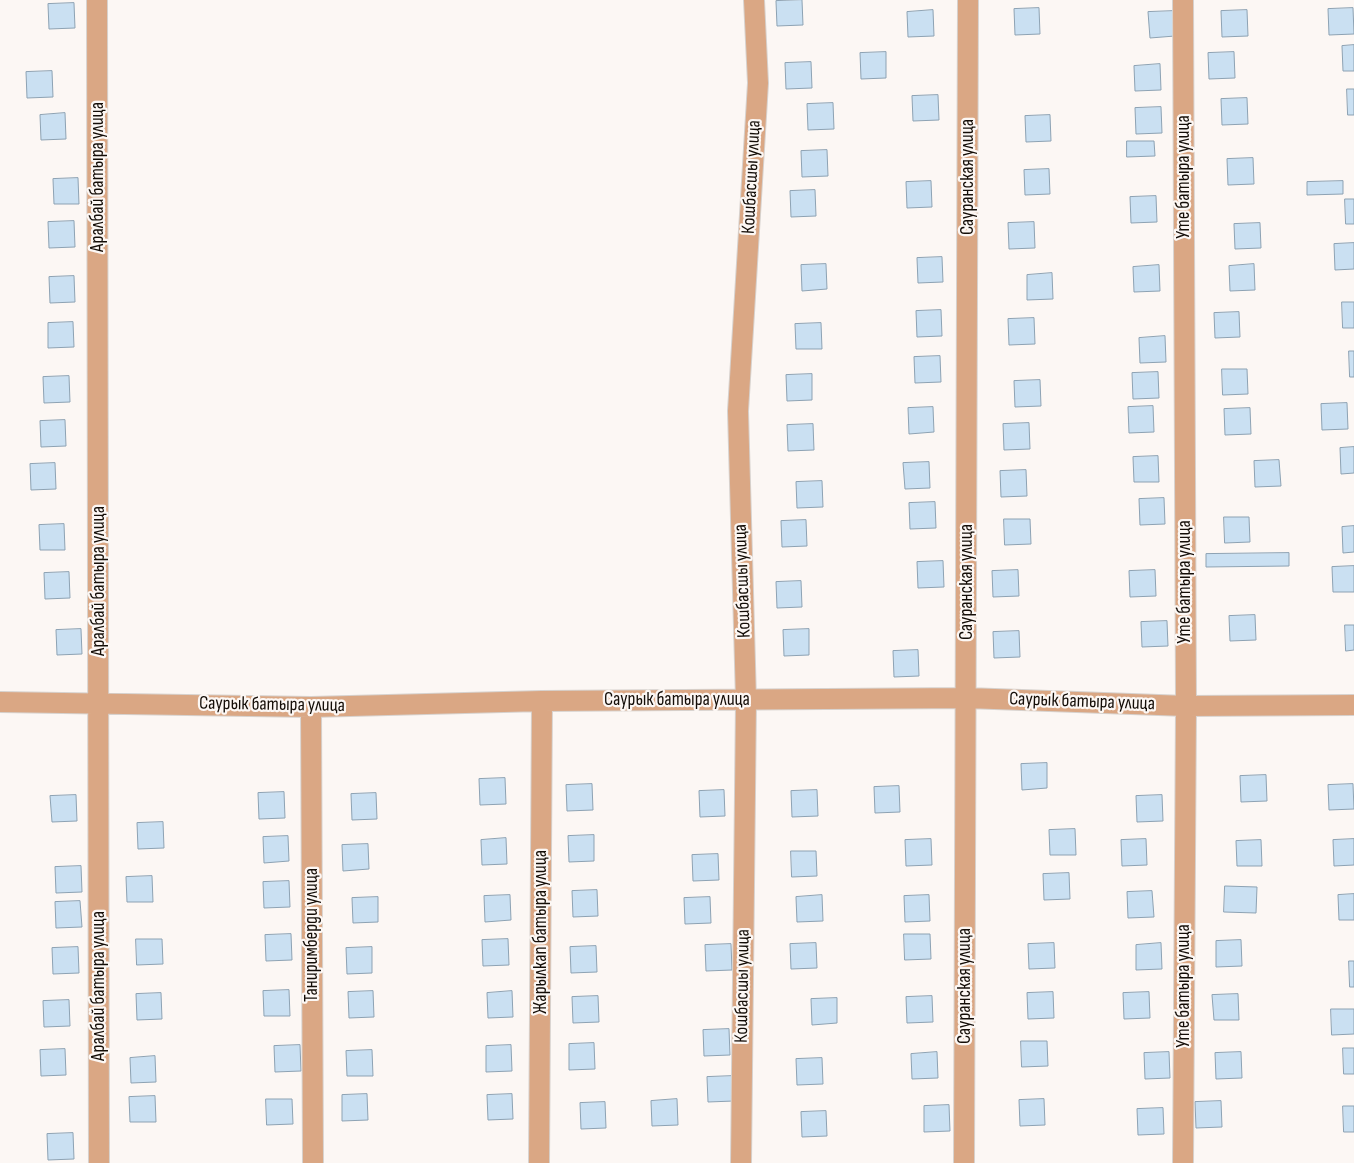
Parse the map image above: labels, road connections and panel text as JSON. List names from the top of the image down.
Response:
{
  "streets": {
    "street": [
      "Аралбай батыра улица",
      "Кошбасшы улица",
      "Сауранская улица",
      "Уте батыра улица",
      "Саурык батыра улица",
      "Жарылкап батыра улица",
      "Таниримберди улица"
    ]
  },
  "crossings": [
    ["Аралбай батыра улица", "Саурык батыра улица"],
    ["Кошбасшы улица", "Саурык батыра улица"],
    ["Сауранская улица", "Саурык батыра улица"],
    ["Уте батыра улица", "Саурык батыра улица"],
    ["Саурык батыра улица", "Жарылкап батыра улица"],
    ["Саурык батыра улица", "Таниримберди улица"]
  ]
}
